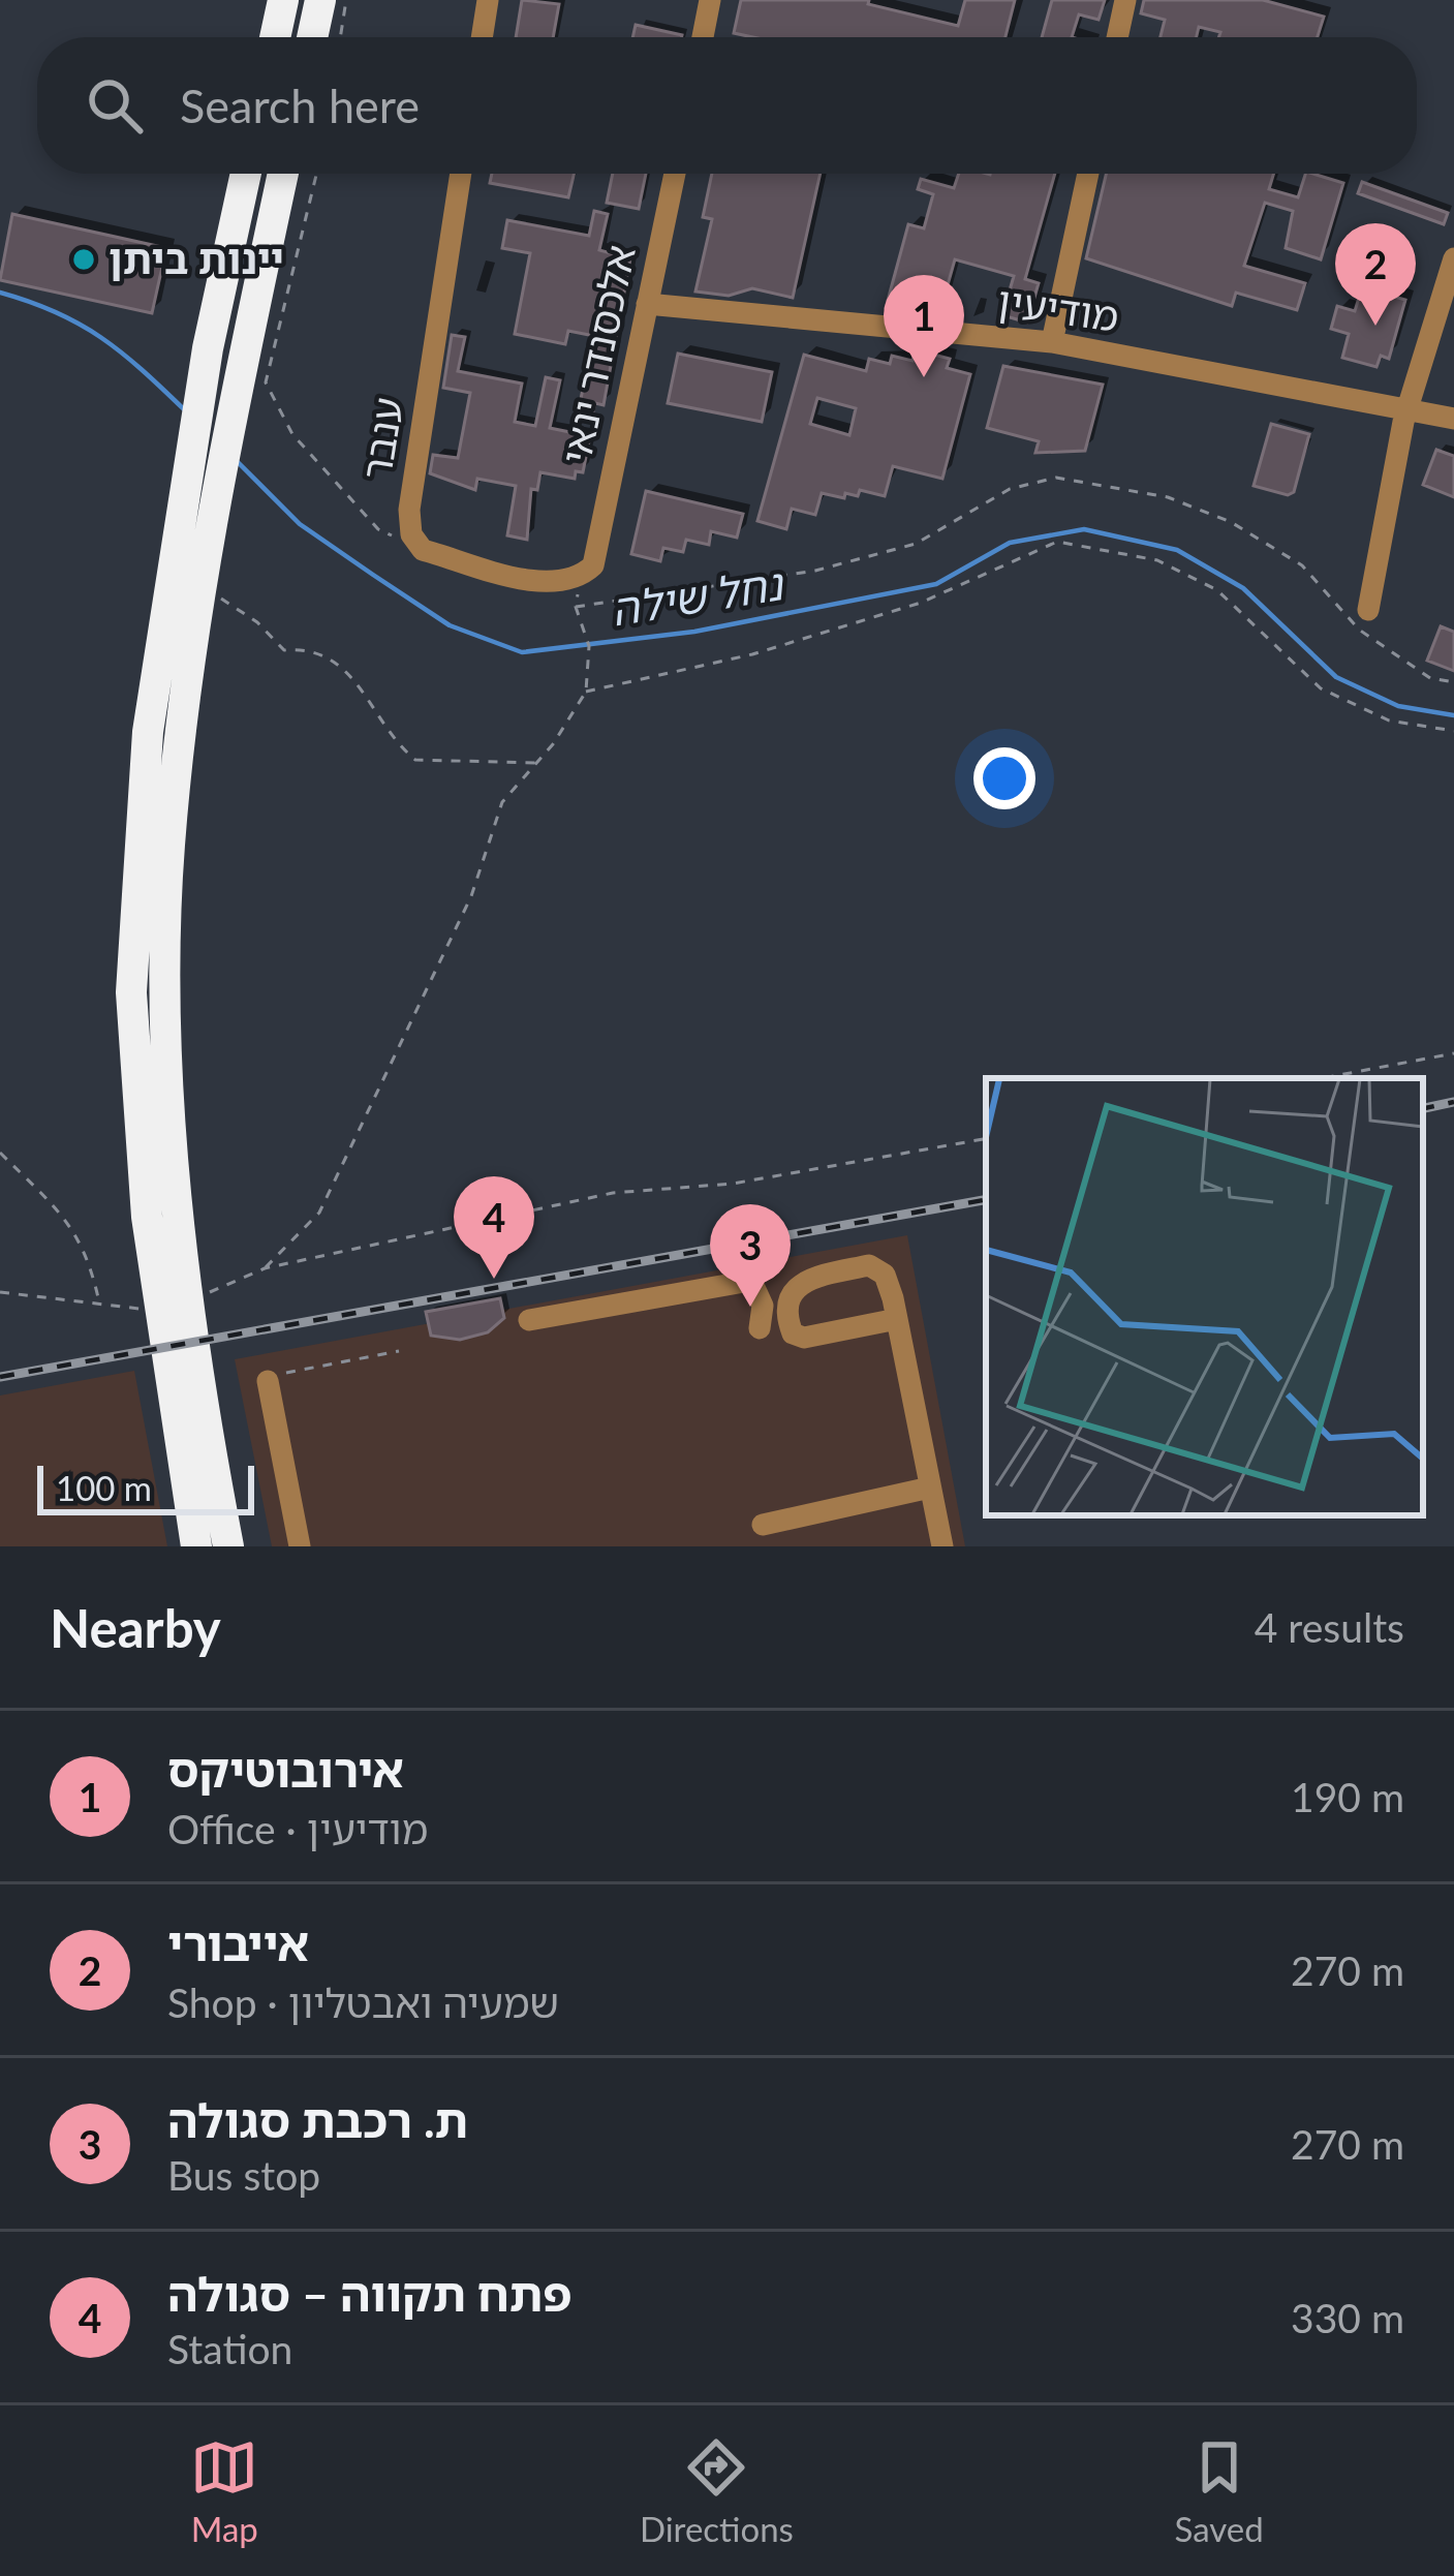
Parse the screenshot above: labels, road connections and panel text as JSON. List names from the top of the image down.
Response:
{
  "streets": {
    "street": ["מודיעין", "אלכסנדר ינאי", "ענבר"]
  },
  "crossings": [
    ["מודיעין", "אלכסנדר ינאי"]
  ],
  "water": ["נחל שילה"],
  "places": ["יינות ביתן"],
  "scale_bar": "100 m",
  "page": {
    "search": "Search here",
    "pins": [
      "2",
      "1",
      "4",
      "3"
    ],
    "scale": "100 m",
    "heading": ["Nearby", "4 results"],
    "list": [
      {
        "mark": "1",
        "name": "אירובוטיקס",
        "note": "Office · מודיעין",
        "value": "190 m"
      },
      {
        "mark": "2",
        "name": "אייבורי",
        "note": "Shop · שמעיה ואבטליון",
        "value": "270 m"
      },
      {
        "mark": "3",
        "name": "ת. רכבת סגולה",
        "note": "Bus stop",
        "value": "270 m"
      },
      {
        "mark": "4",
        "name": "פתח תקווה – סגולה",
        "note": "Station",
        "value": "330 m"
      }
    ],
    "nav": ["Map", "Directions", "Saved"]
  }
}
